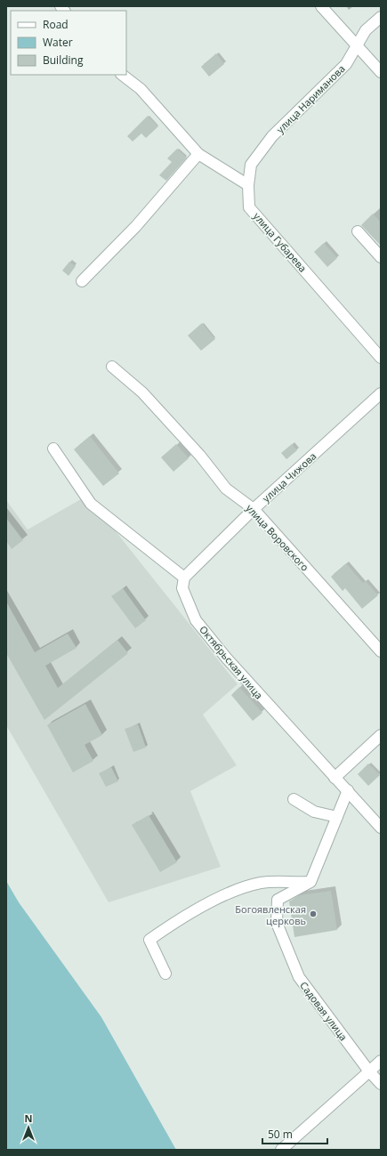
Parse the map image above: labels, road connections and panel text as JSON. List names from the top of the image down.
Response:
{
  "streets": {
    "street": [
      "улица Нариманова",
      "улица Губарева",
      "улица Чижова",
      "улица Воровского",
      "Октябрьская улица",
      "Садовая улица"
    ]
  },
  "crossings": [
    ["улица Нариманова", "улица Губарева"],
    ["улица Чижова", "улица Воровского"],
    ["улица Чижова", "Октябрьская улица"]
  ],
  "places": ["Богоявленская церковь"],
  "legend": ["Road", "Water", "Building"],
  "scale_bar": "50 m",
  "north": "top"
}
